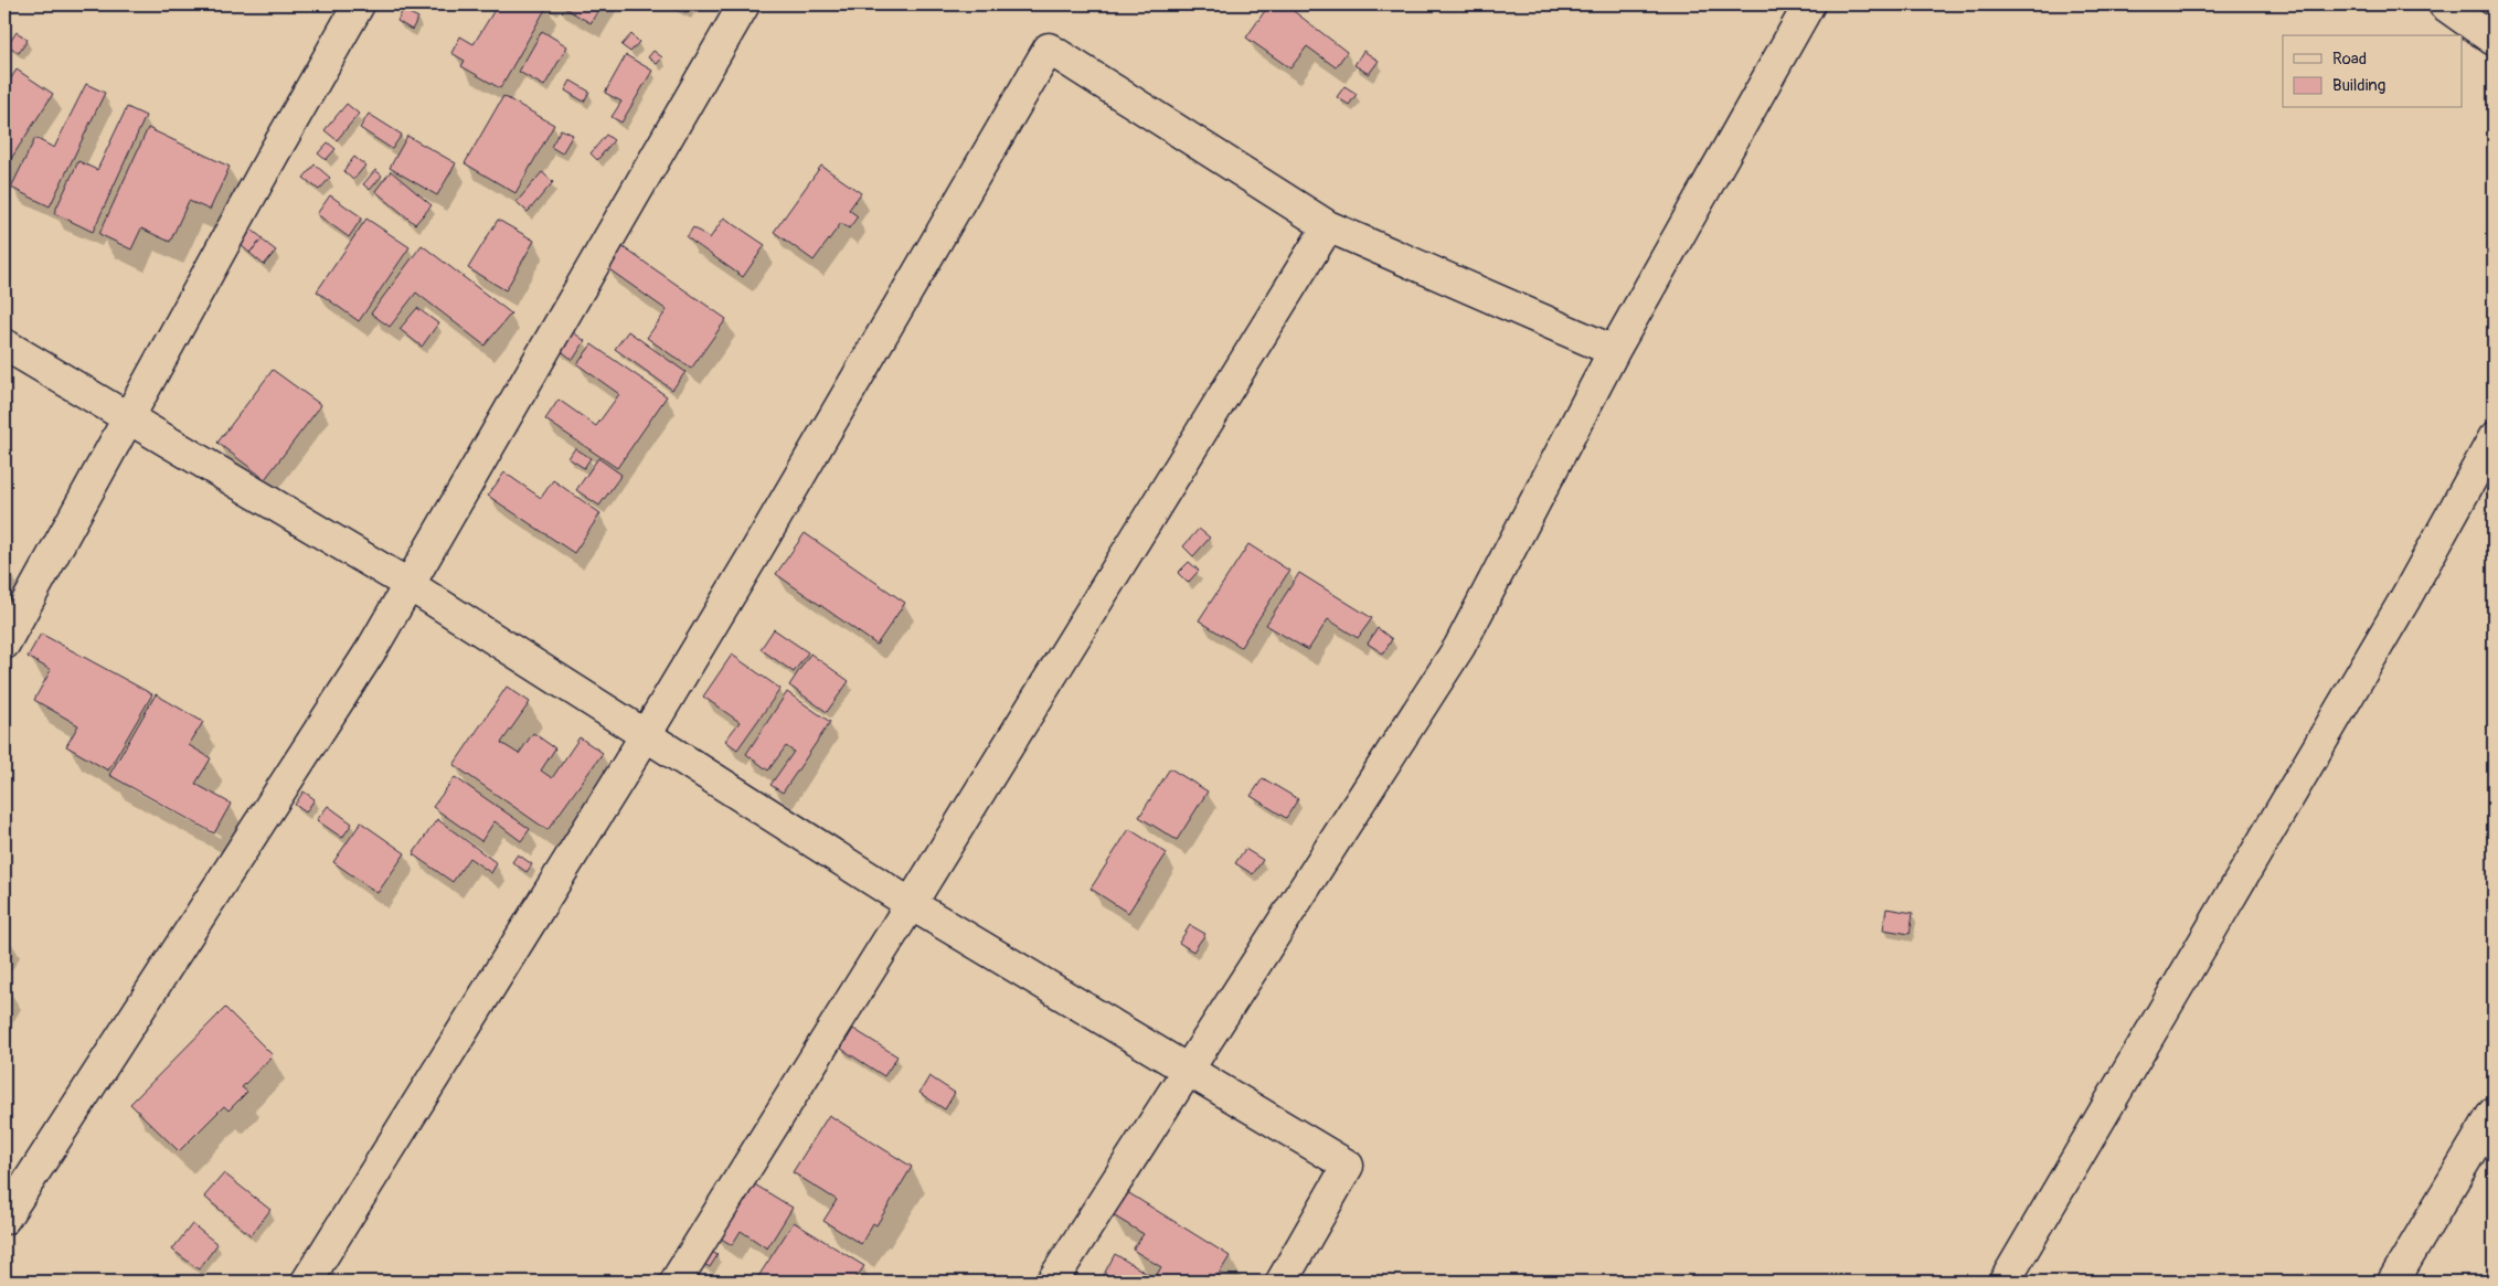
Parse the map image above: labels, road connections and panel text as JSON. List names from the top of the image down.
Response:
{
  "legend": ["Road", "Building"]
}
